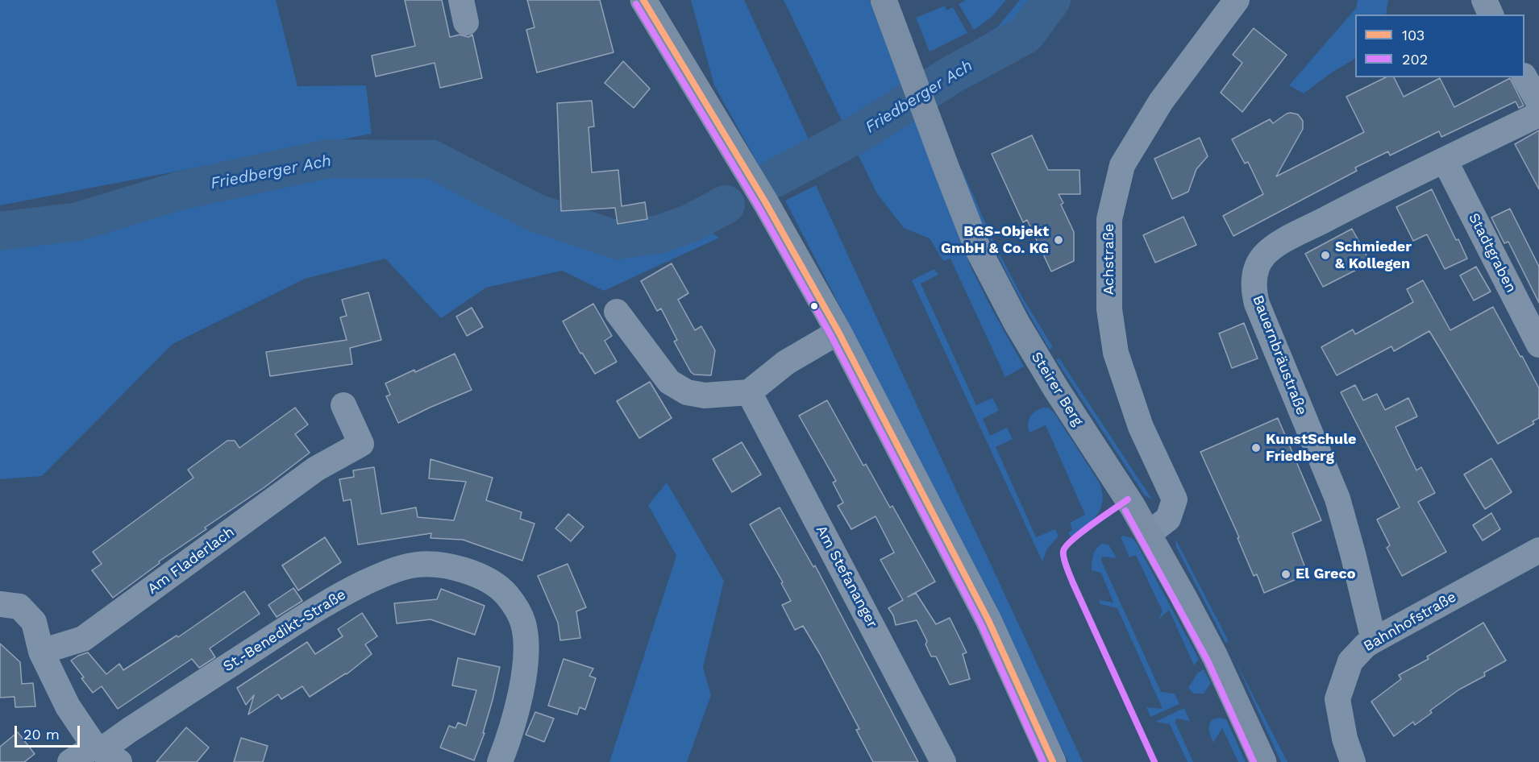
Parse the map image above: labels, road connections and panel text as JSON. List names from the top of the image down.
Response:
{
  "streets": {
    "street": [
      "Stadtgraben",
      "Achstraße",
      "Bauernbräustraße",
      "Steirer Berg",
      "Am Fladerlach",
      "Am Stefananger",
      "Bahnhofstraße",
      "St.-Benedikt-Straße"
    ]
  },
  "crossings": [
    ["Stadtgraben", "Bauernbräustraße"],
    ["Achstraße", "Steirer Berg"],
    ["Bauernbräustraße", "Bahnhofstraße"]
  ],
  "water": ["Friedberger Ach"],
  "places": [
    "BGS-Objekt GmbH & Co. KG",
    "Schmieder & Kollegen",
    "KunstSchule Friedberg",
    "El Greco"
  ],
  "lines": ["transit line 103", "transit line 202"],
  "legend": ["103", "202"],
  "scale_bar": "20 m"
}
